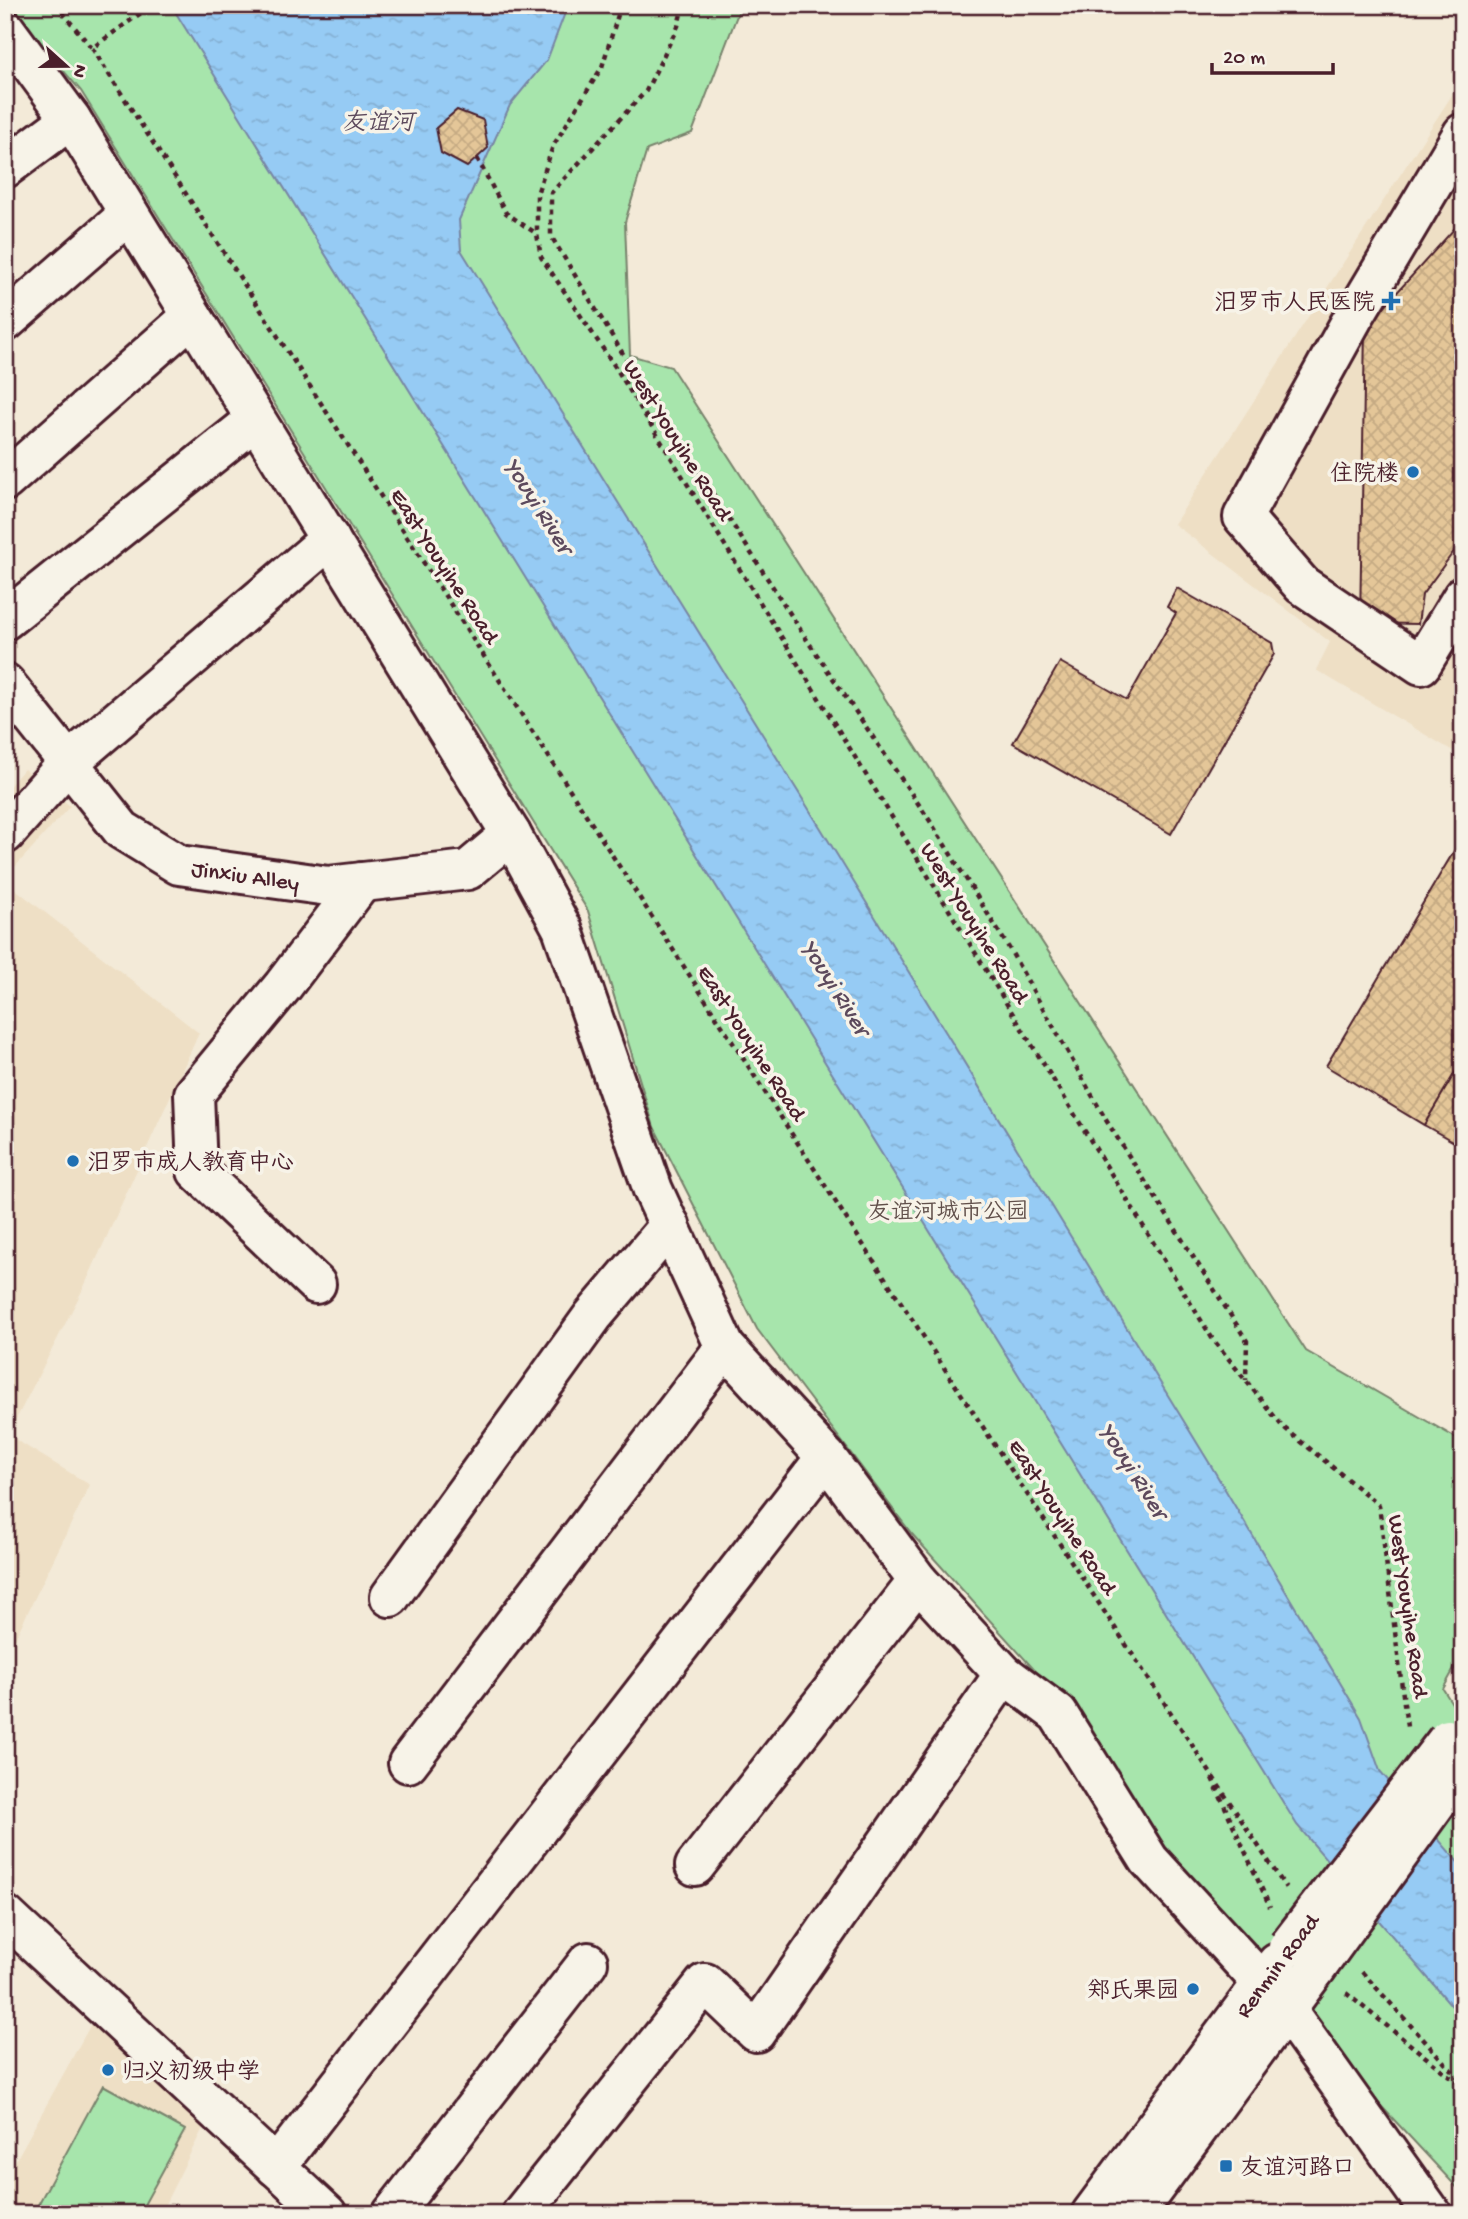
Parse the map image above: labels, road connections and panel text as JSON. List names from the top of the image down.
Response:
{
  "streets": {
    "street": ["Jinxiu Alley", "Renmin Road"],
    "path": ["West Youyihe Road", "East Youyihe Road"]
  },
  "water": ["友谊河", "Youyi River"],
  "parks": ["友谊河城市公园"],
  "places": {
    "health": ["汨罗市人民医院"],
    "other": [
      "住院楼",
      "汨罗市成人教育中心",
      "郑氏果园",
      "归义初级中学"
    ],
    "transit": ["友谊河路口"]
  },
  "scale_bar": "20 m",
  "north": "right"
}
